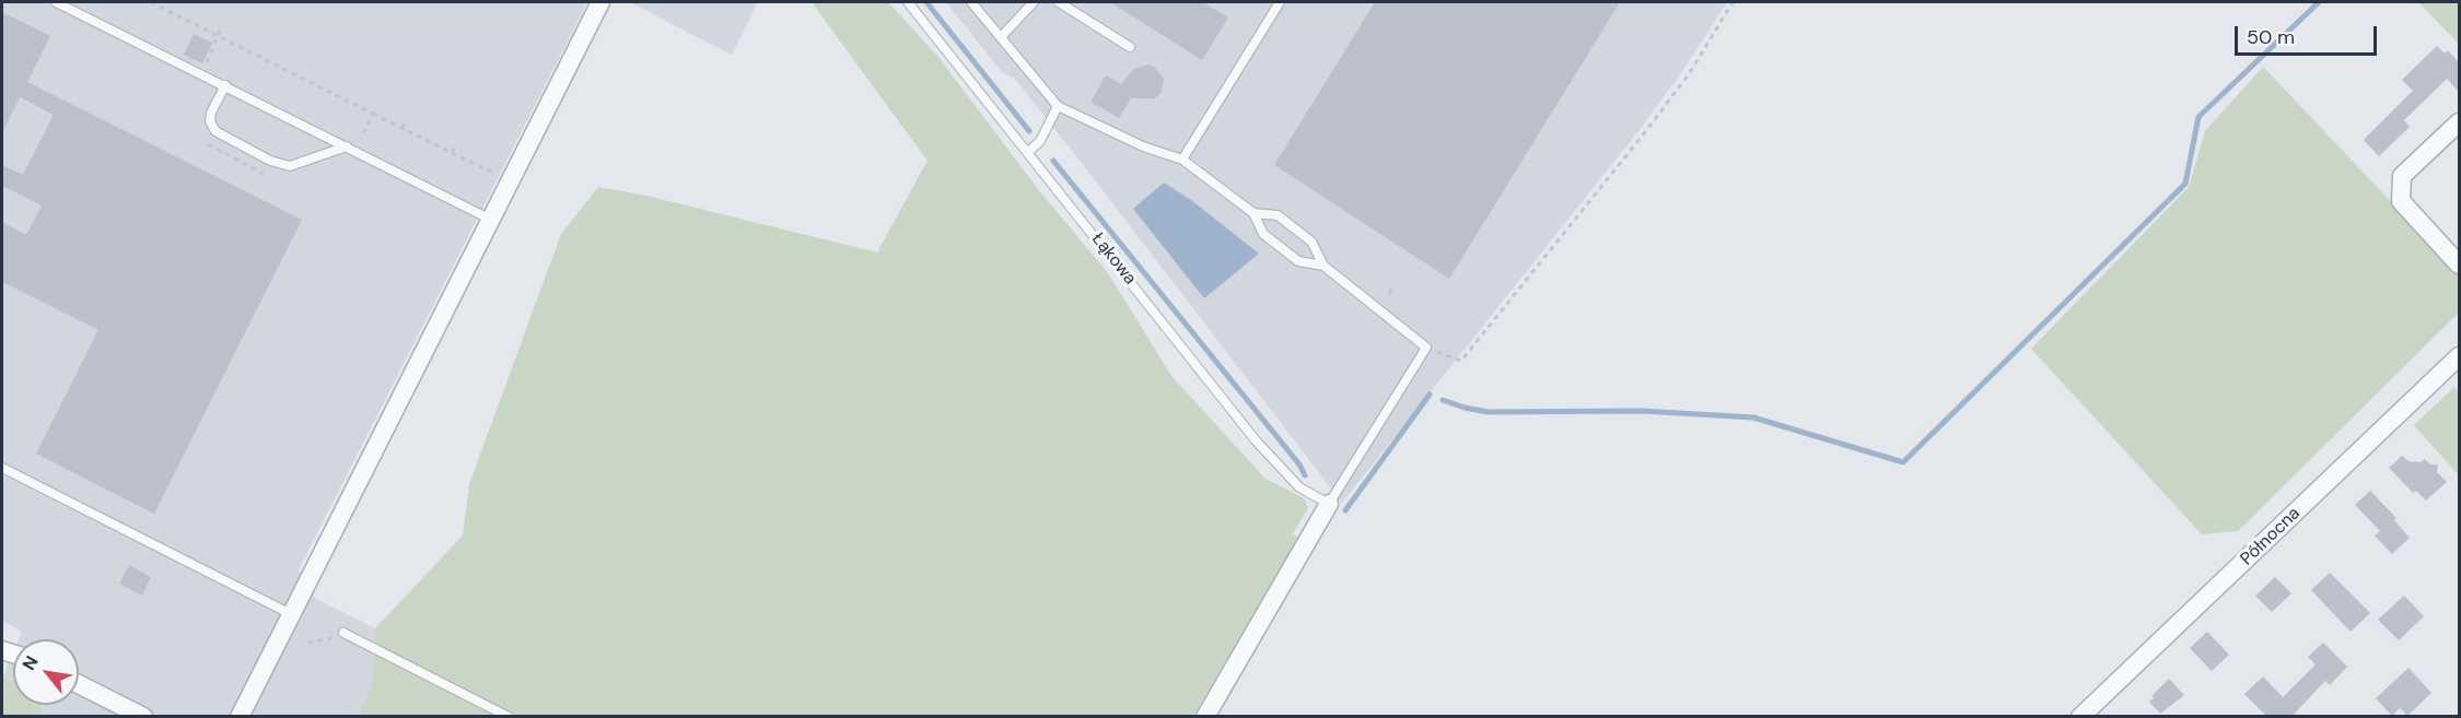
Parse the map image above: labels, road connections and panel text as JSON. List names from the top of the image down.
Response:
{
  "streets": {
    "street": ["Północna"],
    "lane": ["Łąkowa"]
  },
  "scale_bar": "50 m",
  "north": "top left"
}
